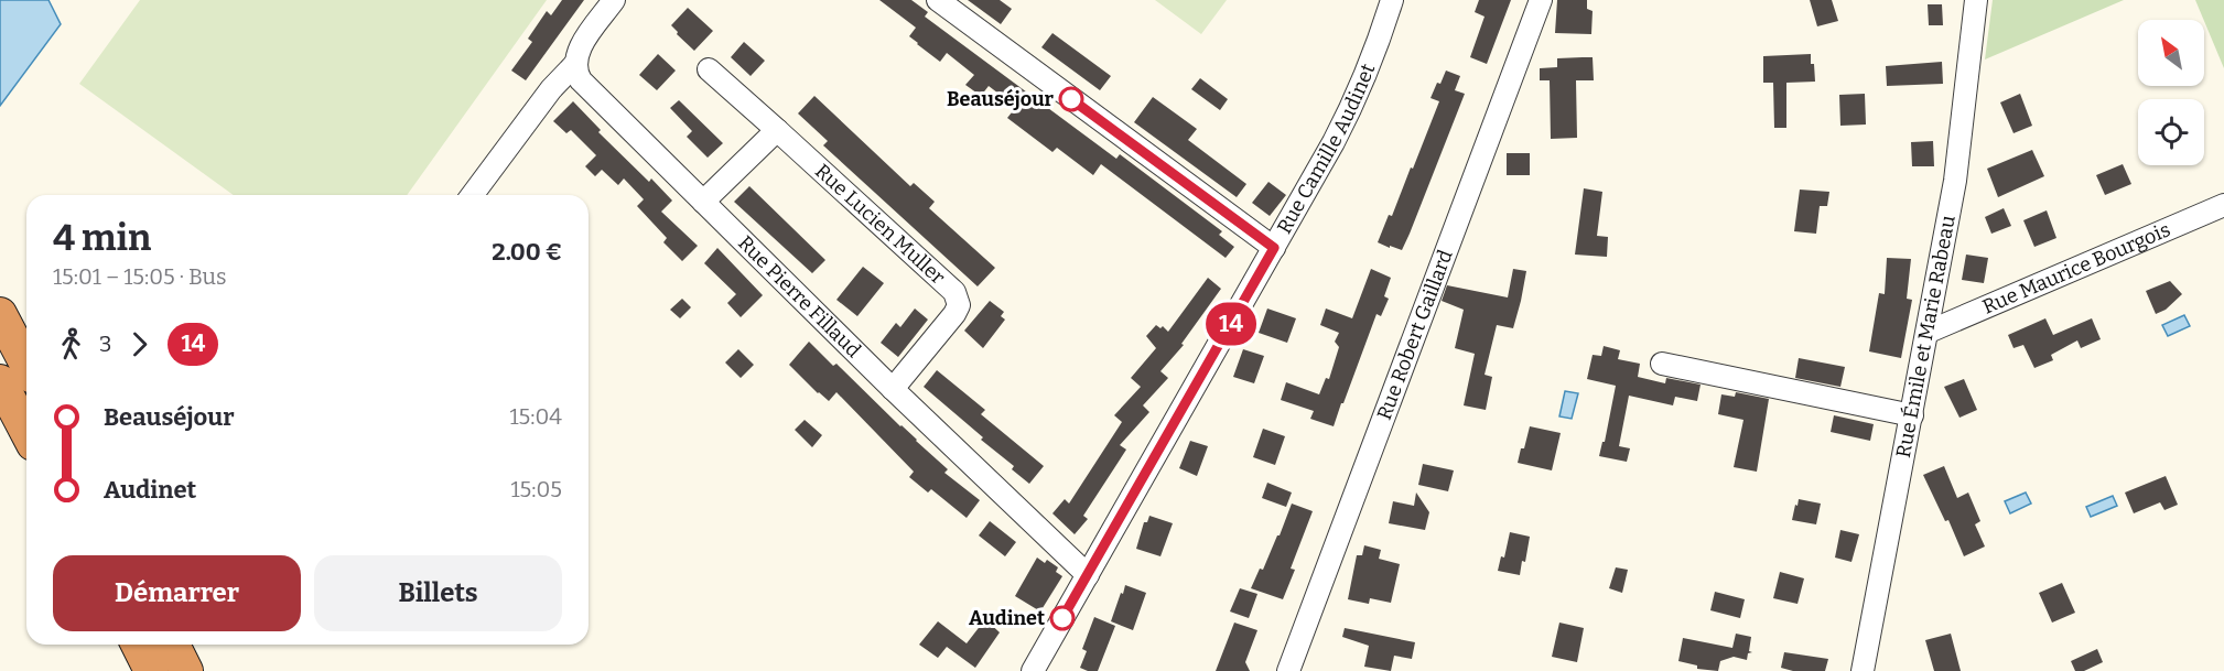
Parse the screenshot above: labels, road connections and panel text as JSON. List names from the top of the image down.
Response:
{
  "streets": {
    "street": [
      "Rue Camille Audinet",
      "Rue Lucien Muller",
      "Rue Maurice Bourgois",
      "Rue Pierre Fillaud",
      "Rue Robert Gaillard",
      "Rue Émile et Marie Rabeau"
    ]
  },
  "crossings": [
    ["Rue Camille Audinet", "Rue Pierre Fillaud"],
    ["Rue Lucien Muller", "Rue Pierre Fillaud"],
    ["Rue Maurice Bourgois", "Rue Émile et Marie Rabeau"]
  ],
  "places": ["Beauséjour", "Audinet"],
  "lines": ["bus line 14"],
  "north": "top left",
  "page": {
    "on_map": "14",
    "heading": ["4 min", "15:01 – 15:05 · Bus", "2.00 €"],
    "legs": ["3", "14"],
    "list": [
      {
        "name": "Beauséjour",
        "value": "15:04"
      },
      {
        "name": "Audinet",
        "value": "15:05"
      }
    ],
    "buttons": ["Démarrer", "Billets"]
  }
}
